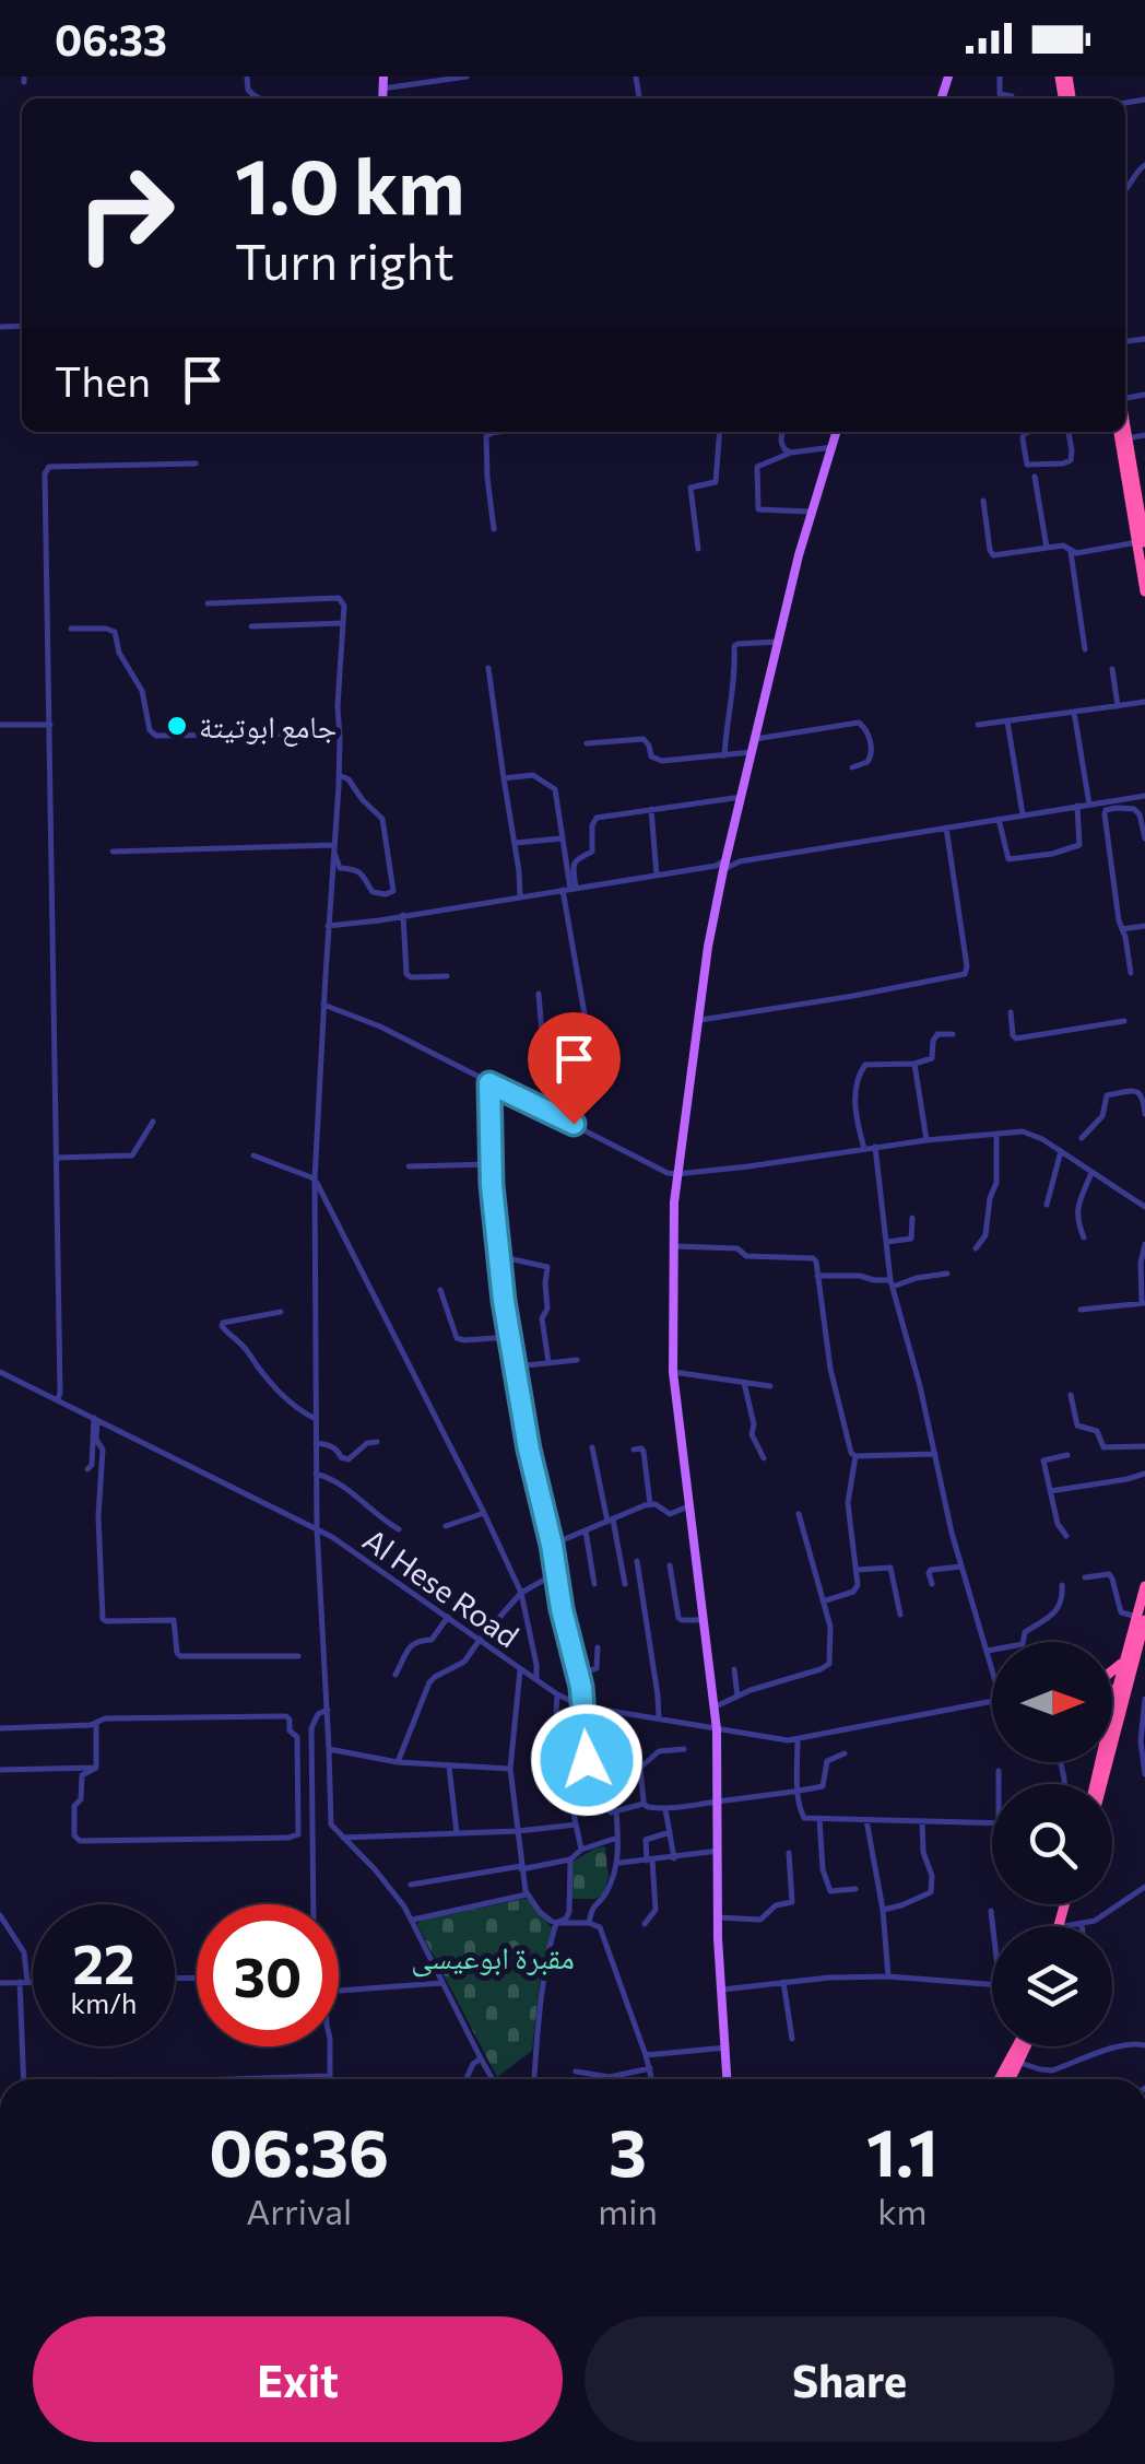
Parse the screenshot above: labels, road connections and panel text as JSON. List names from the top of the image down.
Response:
{
  "streets": {
    "street": ["Al Hese Road"]
  },
  "parks": ["مقبرة ابوعيسى"],
  "places": ["جامع ابوتيتة"],
  "north": "right",
  "page": {
    "status": "06:33",
    "turn": ["1.0 km", "Turn right"],
    "then": "Then",
    "speed": "22 km/h",
    "limit": "30",
    "eta": [
      "06:36",
      "Arrival",
      "3",
      "min",
      "1.1",
      "km"
    ],
    "buttons": ["Exit", "Share"]
  }
}
